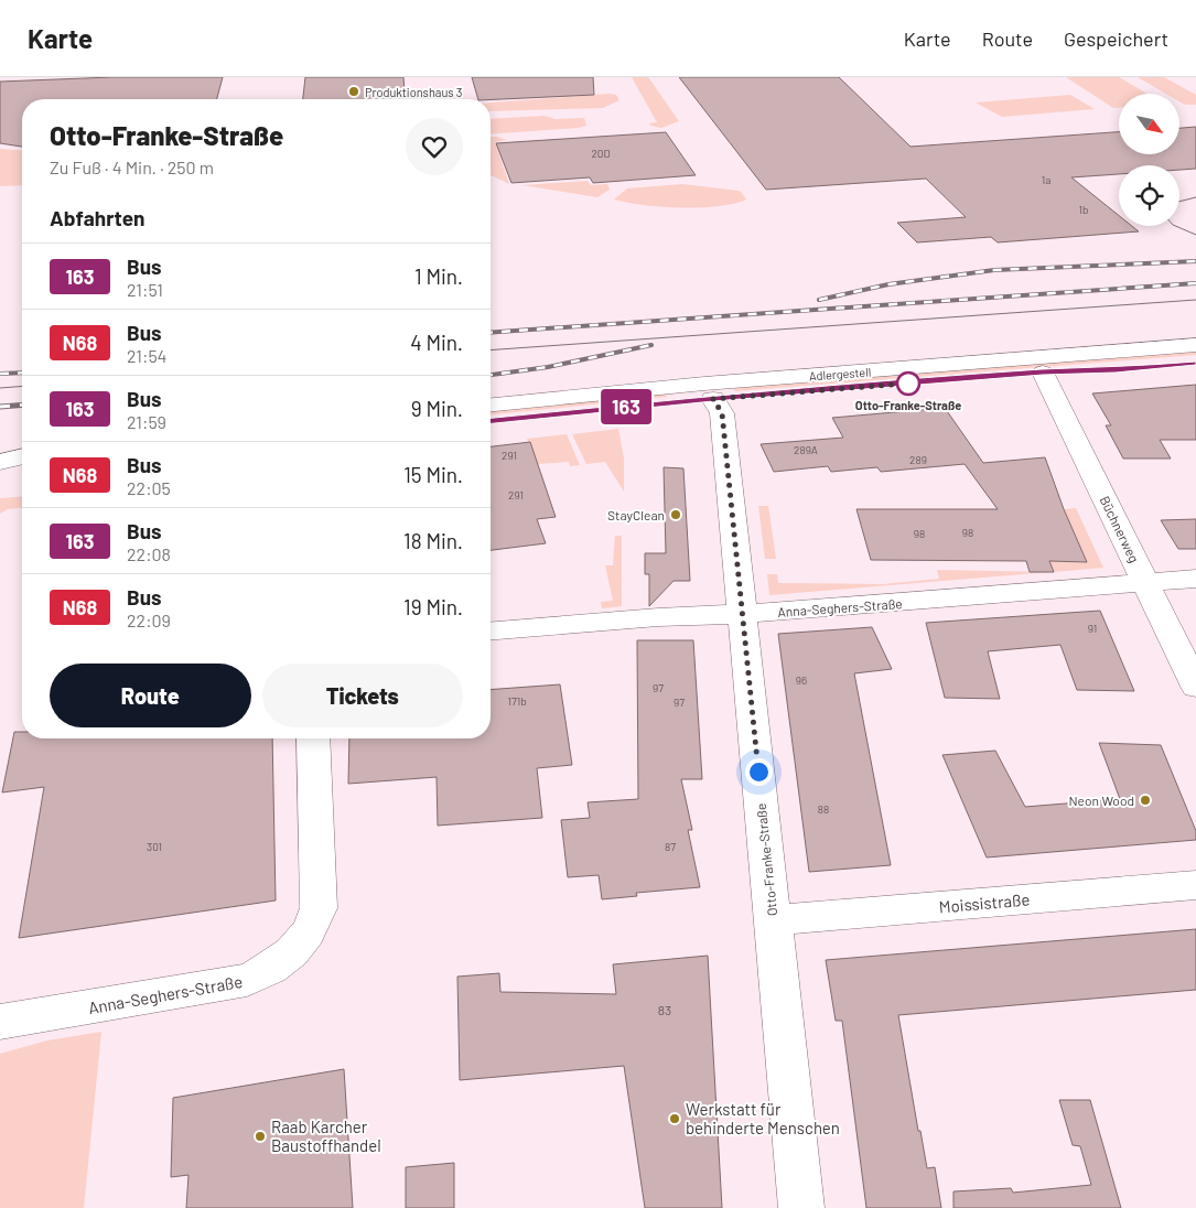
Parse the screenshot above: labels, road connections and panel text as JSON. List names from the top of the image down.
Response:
{
  "streets": {
    "street": [
      "Adlergestell",
      "Büchnerweg",
      "Anna-Seghers-Straße",
      "Otto-Franke-Straße",
      "Moissistraße"
    ]
  },
  "crossings": [
    ["Adlergestell", "Büchnerweg"],
    ["Adlergestell", "Otto-Franke-Straße"],
    ["Büchnerweg", "Anna-Seghers-Straße"],
    ["Anna-Seghers-Straße", "Otto-Franke-Straße"],
    ["Otto-Franke-Straße", "Moissistraße"]
  ],
  "places": [
    "Produktionshaus 3",
    "Otto-Franke-Straße",
    "StayClean",
    "Neon Wood",
    "Werkstatt für behinderte Menschen",
    "Raab Karcher Baustoffhandel"
  ],
  "lines": ["bus line 163"],
  "house_numbers": [
    "20D",
    "1a",
    "1b",
    "289A",
    "291",
    "289",
    "291",
    "98",
    "98",
    "91",
    "96",
    "97",
    "171b",
    "97",
    "88",
    "301",
    "87",
    "83"
  ],
  "north": "bottom right",
  "page": {
    "header": "Karte",
    "nav": ["Karte", "Route", "Gespeichert"],
    "on_map": "163",
    "heading": [
      ["Otto-Franke-Straße", "Zu Fuß · 4 Min. · 250 m"],
      "Abfahrten"
    ],
    "list": [
      {
        "mark": "163",
        "name": "Bus",
        "note": "21:51",
        "value": "1 Min."
      },
      {
        "mark": "N68",
        "name": "Bus",
        "note": "21:54",
        "value": "4 Min."
      },
      {
        "mark": "163",
        "name": "Bus",
        "note": "21:59",
        "value": "9 Min."
      },
      {
        "mark": "N68",
        "name": "Bus",
        "note": "22:05",
        "value": "15 Min."
      },
      {
        "mark": "163",
        "name": "Bus",
        "note": "22:08",
        "value": "18 Min."
      },
      {
        "mark": "N68",
        "name": "Bus",
        "note": "22:09",
        "value": "19 Min."
      }
    ],
    "buttons": ["Route", "Tickets"]
  }
}
